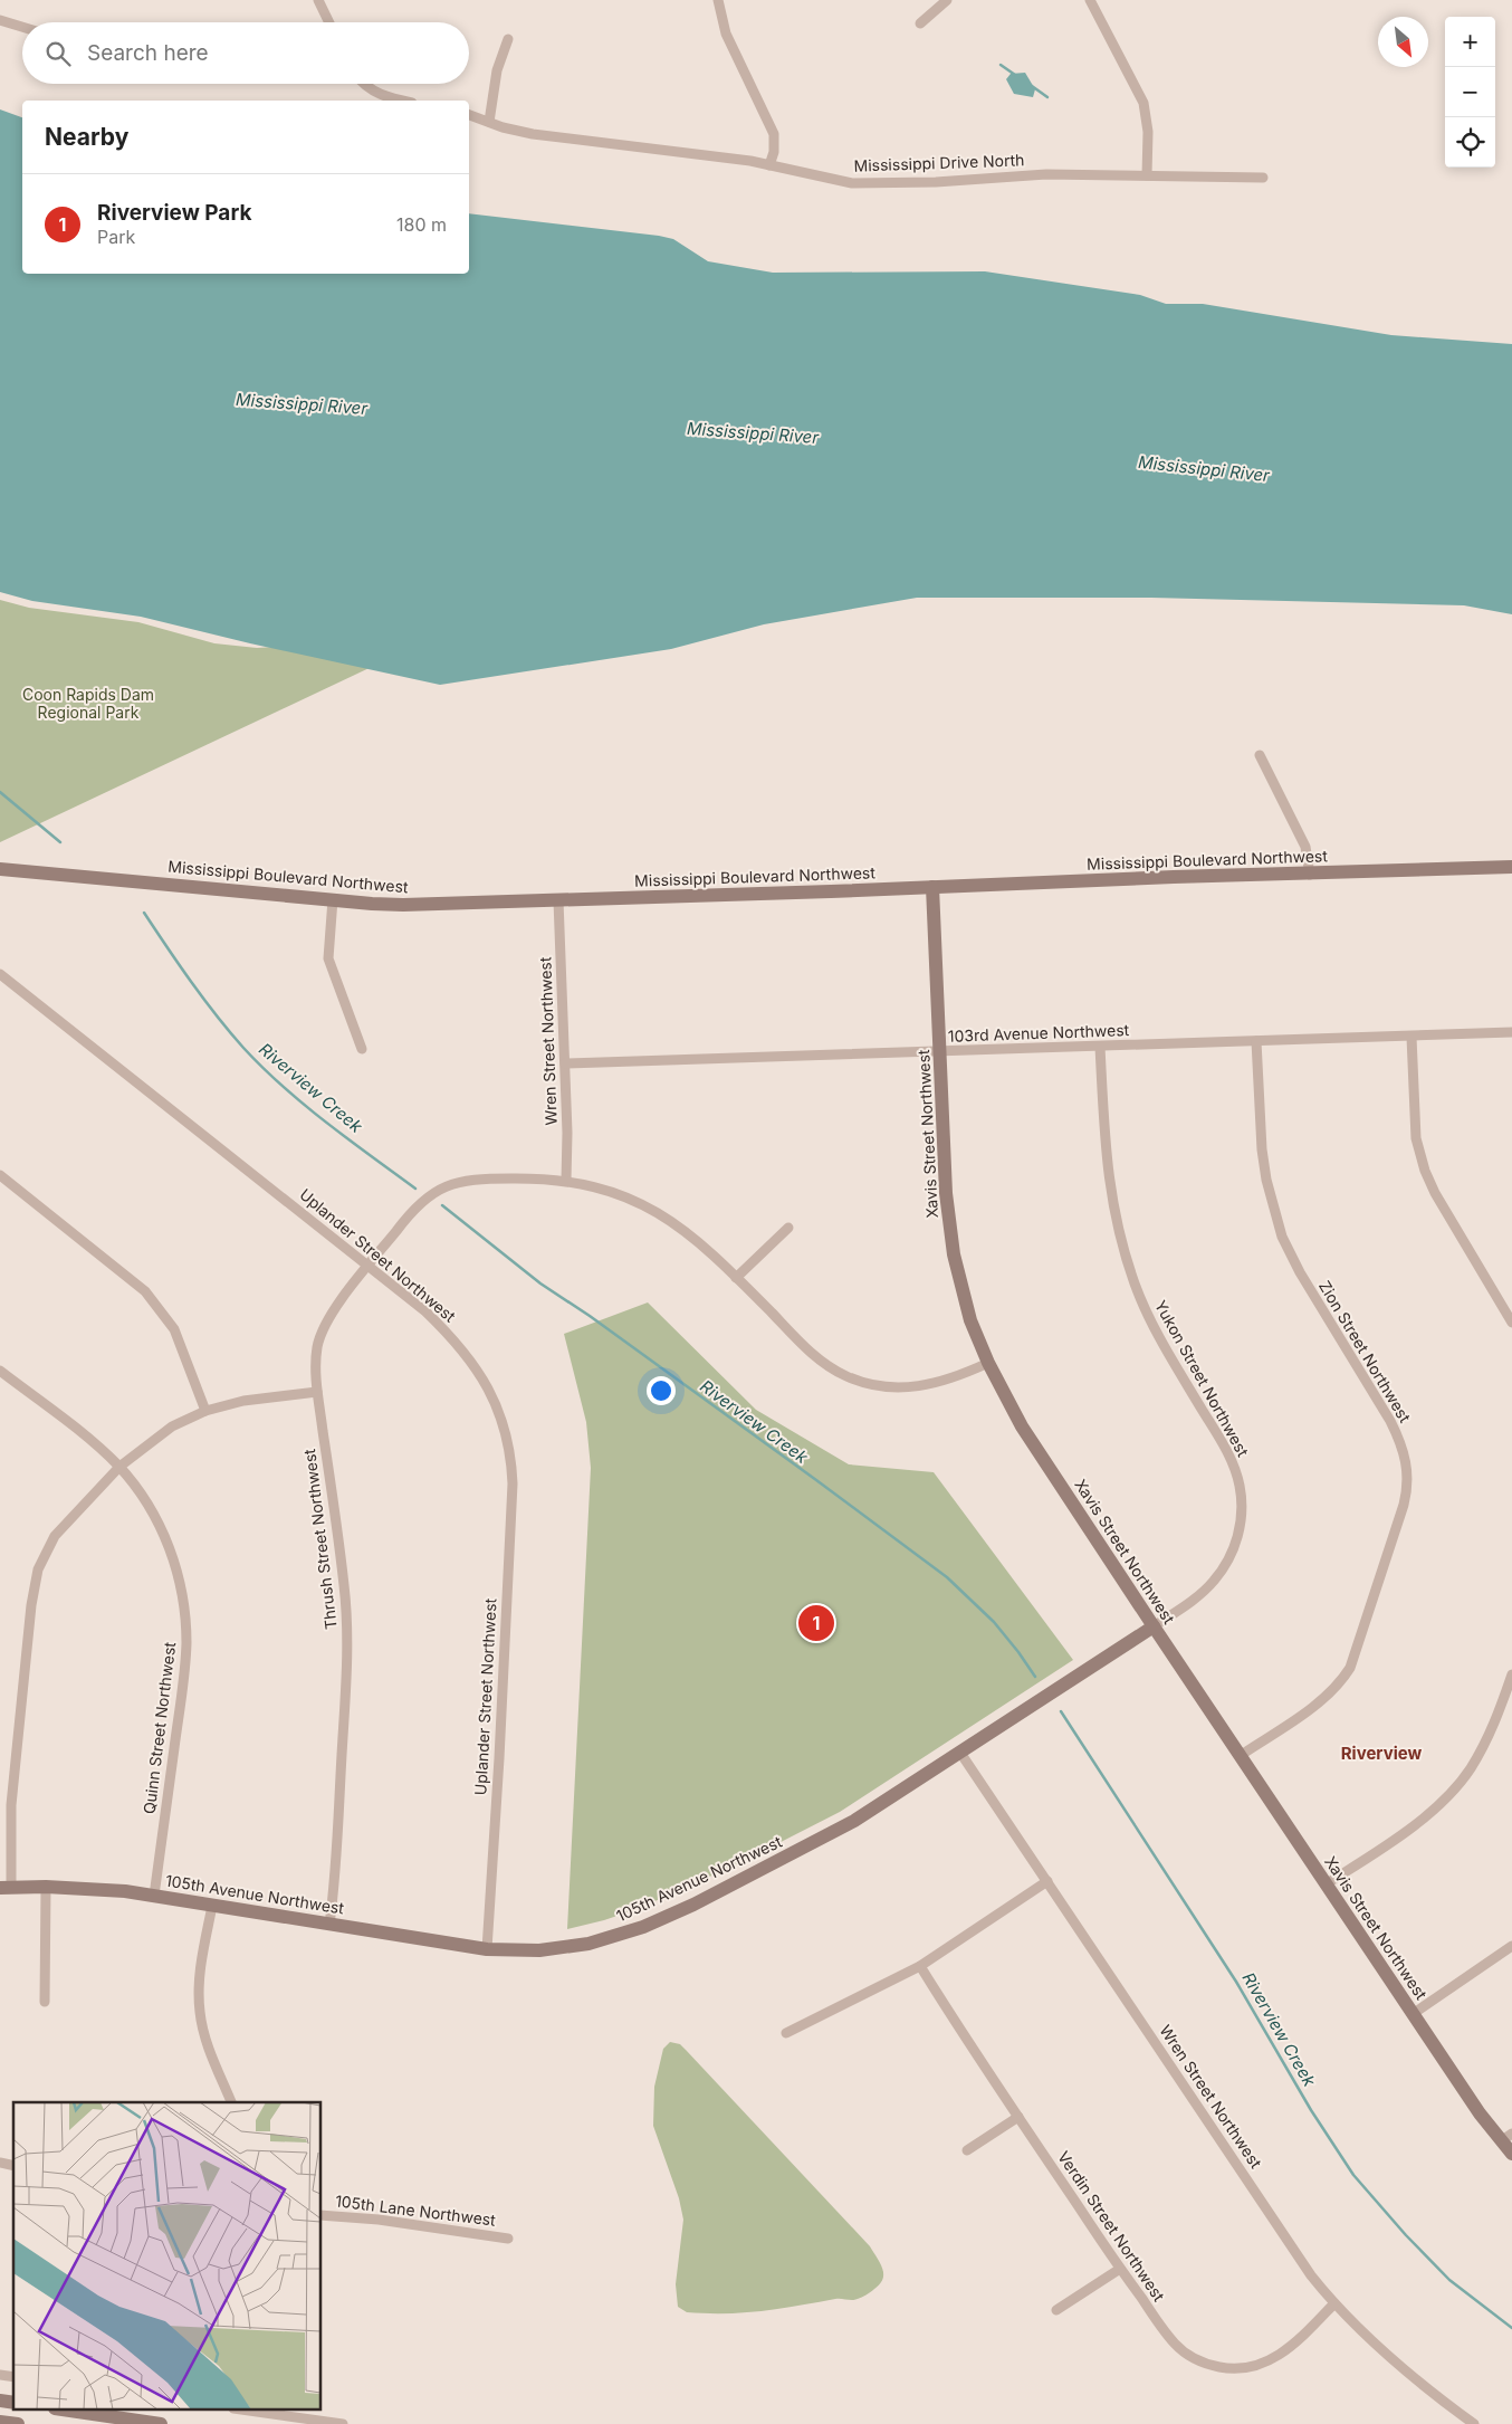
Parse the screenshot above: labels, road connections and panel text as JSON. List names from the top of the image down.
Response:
{
  "streets": {
    "street": [
      "Mississippi Drive North",
      "Mississippi Boulevard Northwest",
      "103rd Avenue Northwest",
      "Wren Street Northwest",
      "Xavis Street Northwest",
      "Uplander Street Northwest",
      "Zion Street Northwest",
      "Yukon Street Northwest",
      "Thrush Street Northwest",
      "Quinn Street Northwest",
      "105th Avenue Northwest",
      "105th Lane Northwest",
      "Verdin Street Northwest"
    ]
  },
  "crossings": [
    ["Mississippi Boulevard Northwest", "Wren Street Northwest"],
    ["Mississippi Boulevard Northwest", "Xavis Street Northwest"],
    ["103rd Avenue Northwest", "Wren Street Northwest"],
    ["103rd Avenue Northwest", "Xavis Street Northwest"],
    ["103rd Avenue Northwest", "Zion Street Northwest"],
    ["103rd Avenue Northwest", "Yukon Street Northwest"],
    ["Wren Street Northwest", "Thrush Street Northwest"],
    ["Wren Street Northwest", "105th Avenue Northwest"],
    ["Wren Street Northwest", "Verdin Street Northwest"],
    ["Xavis Street Northwest", "Zion Street Northwest"],
    ["Xavis Street Northwest", "Yukon Street Northwest"],
    ["Xavis Street Northwest", "Thrush Street Northwest"],
    ["Xavis Street Northwest", "105th Avenue Northwest"],
    ["Uplander Street Northwest", "Thrush Street Northwest"],
    ["Uplander Street Northwest", "105th Avenue Northwest"],
    ["Yukon Street Northwest", "105th Avenue Northwest"],
    ["Thrush Street Northwest", "105th Avenue Northwest"],
    ["Quinn Street Northwest", "105th Avenue Northwest"]
  ],
  "districts": ["Riverview"],
  "water": ["Mississippi River", "Riverview Creek"],
  "parks": ["Coon Rapids Dam Regional Park"],
  "north": "bottom right",
  "page": {
    "map_buttons": ["+", "−"],
    "search": "Search here",
    "heading": "Nearby",
    "list": [
      {
        "mark": "1",
        "name": "Riverview Park",
        "note": "Park",
        "value": "180 m"
      }
    ],
    "pins": "1"
  }
}
